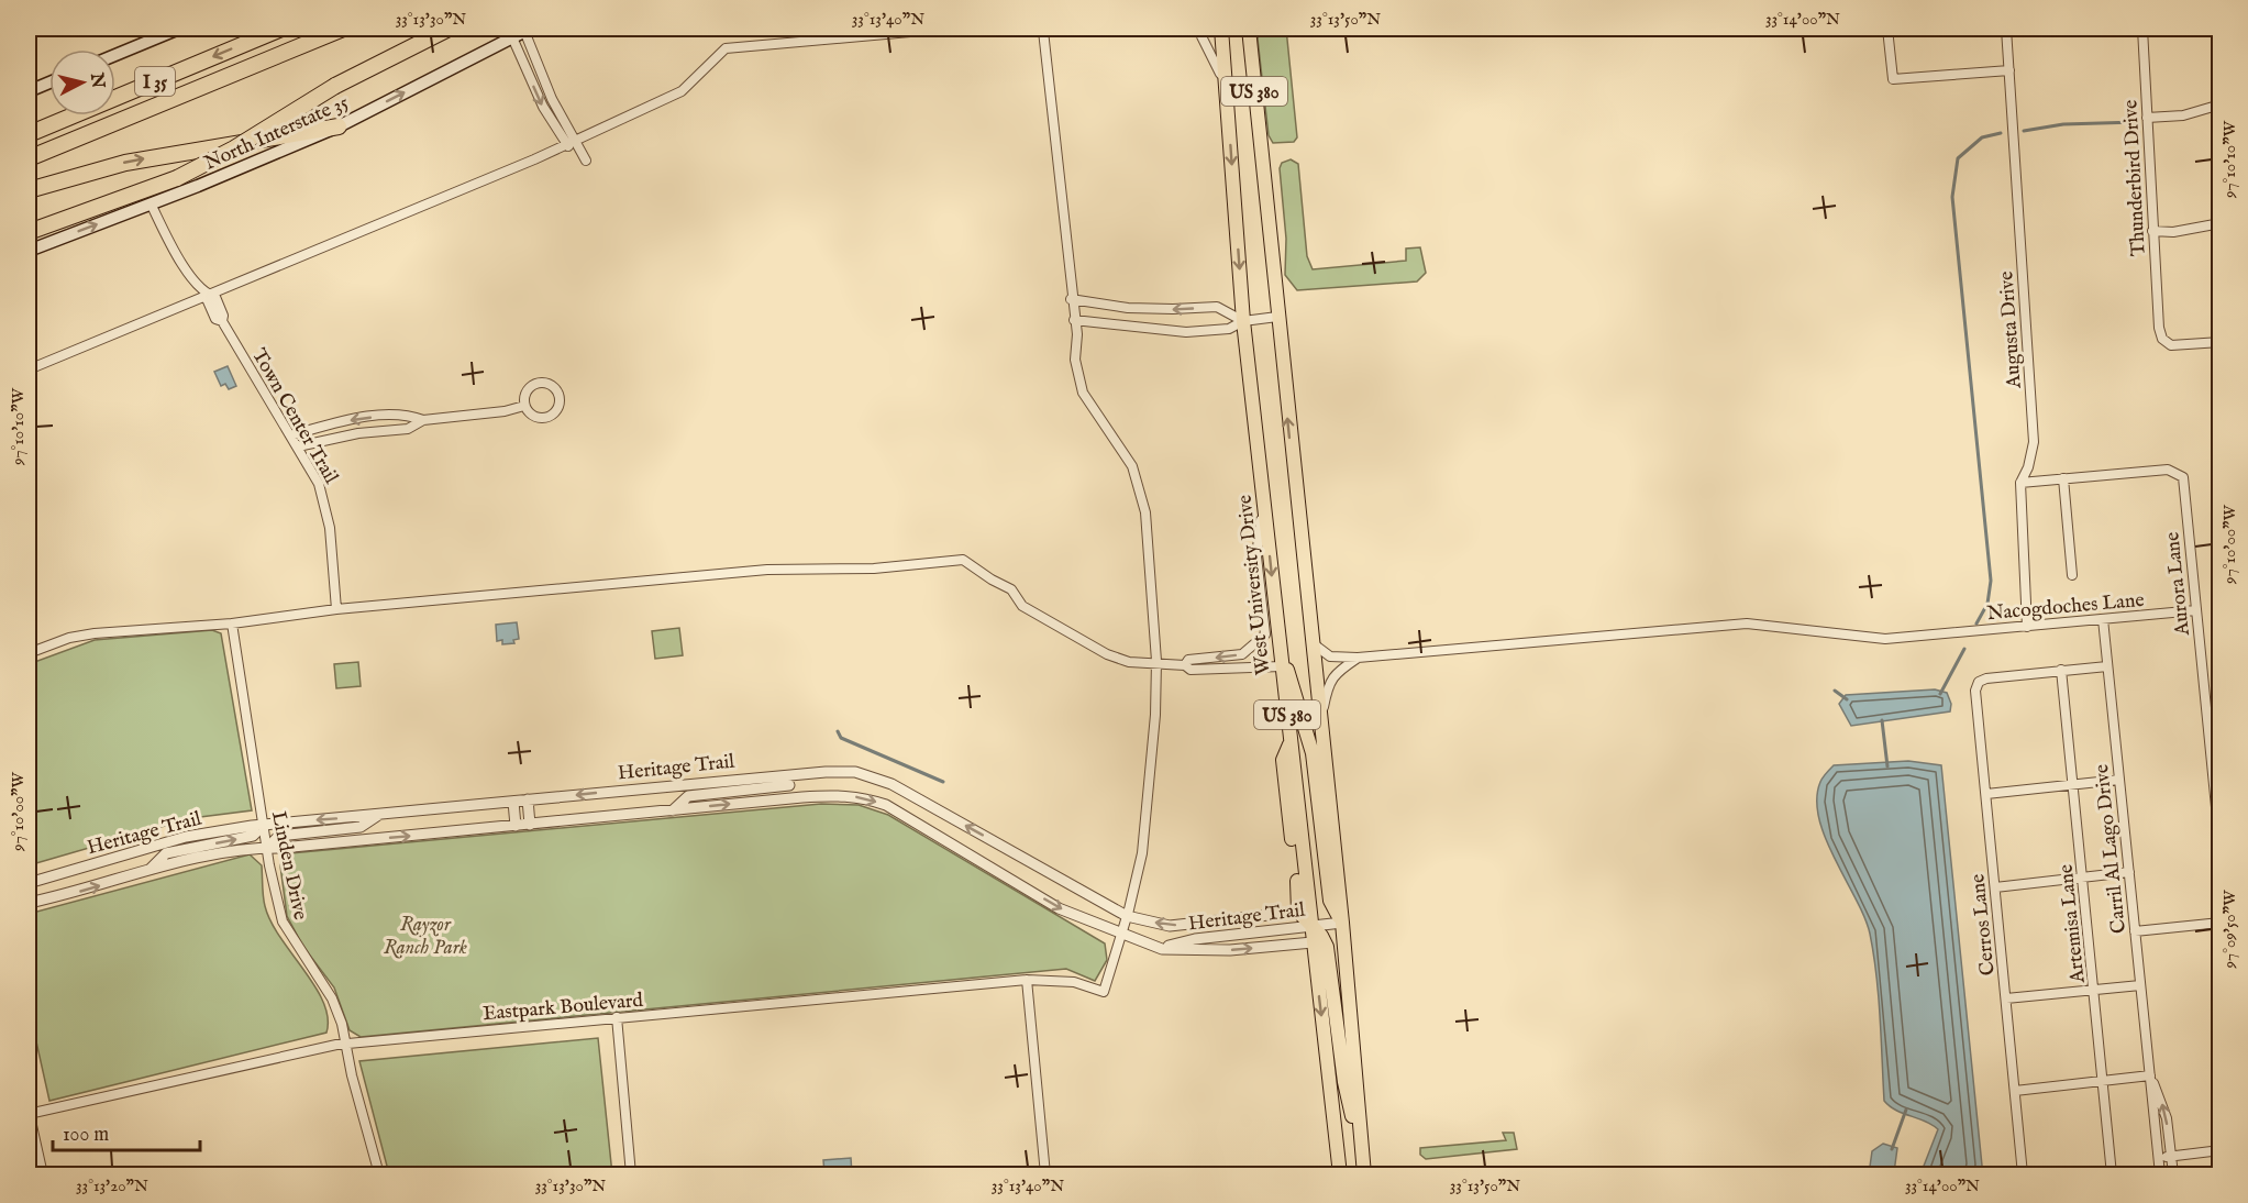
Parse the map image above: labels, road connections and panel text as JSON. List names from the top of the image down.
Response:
{
  "streets": {
    "highway": ["I 35"],
    "main road": ["US 380", "North Interstate 35", "West University Drive"],
    "street": [
      "Thunderbird Drive",
      "Augusta Drive",
      "Town Center Trail",
      "Aurora Lane",
      "Nacogdoches Lane",
      "Heritage Trail",
      "Carril Al Lago Drive",
      "Linden Drive",
      "Artemisa Lane",
      "Cerros Lane",
      "Eastpark Boulevard"
    ]
  },
  "crossings": [
    ["US 380", "Nacogdoches Lane"],
    ["US 380", "Heritage Trail"],
    ["North Interstate 35", "Town Center Trail"],
    ["Augusta Drive", "Aurora Lane"],
    ["Augusta Drive", "Nacogdoches Lane"],
    ["Aurora Lane", "Nacogdoches Lane"],
    ["West University Drive", "Heritage Trail"],
    ["Nacogdoches Lane", "Carril Al Lago Drive"],
    ["Heritage Trail", "Linden Drive"],
    ["Heritage Trail", "Eastpark Boulevard"],
    ["Linden Drive", "Eastpark Boulevard"],
    ["Artemisa Lane", "Cerros Lane"]
  ],
  "one_way": ["North Interstate 35"],
  "parks": ["Rayzor Ranch Park"],
  "scale_bar": "100 m",
  "north": "right",
  "coordinates": [
    "33°13'30\"N",
    "33°13'40\"N",
    "33°13'50\"N",
    "33°14'00\"N",
    "97°10'10\"W",
    "97°10'00\"W",
    "97°09'50\"W",
    "33°13'20\"N"
  ]
}
